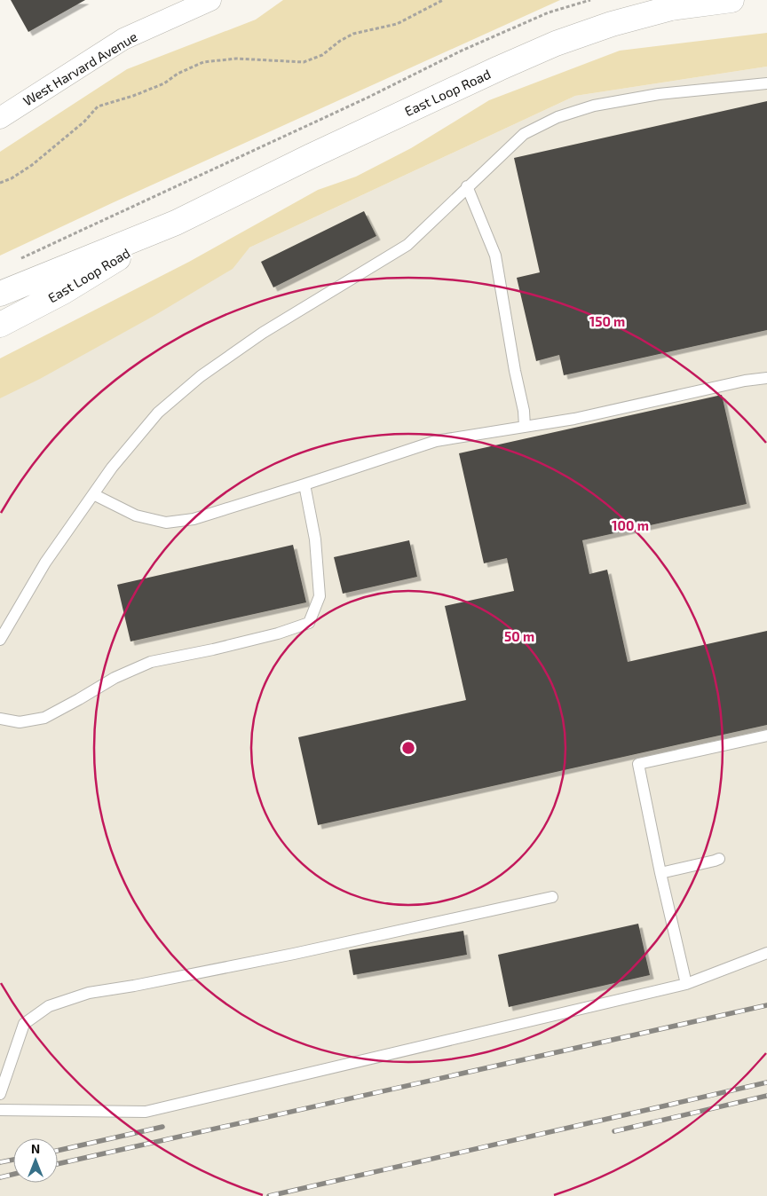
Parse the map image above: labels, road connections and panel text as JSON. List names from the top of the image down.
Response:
{
  "streets": {
    "main road": ["East Loop Road"],
    "street": ["West Harvard Avenue"]
  },
  "north": "top",
  "rings": ["150 m", "100 m", "50 m"]
}
